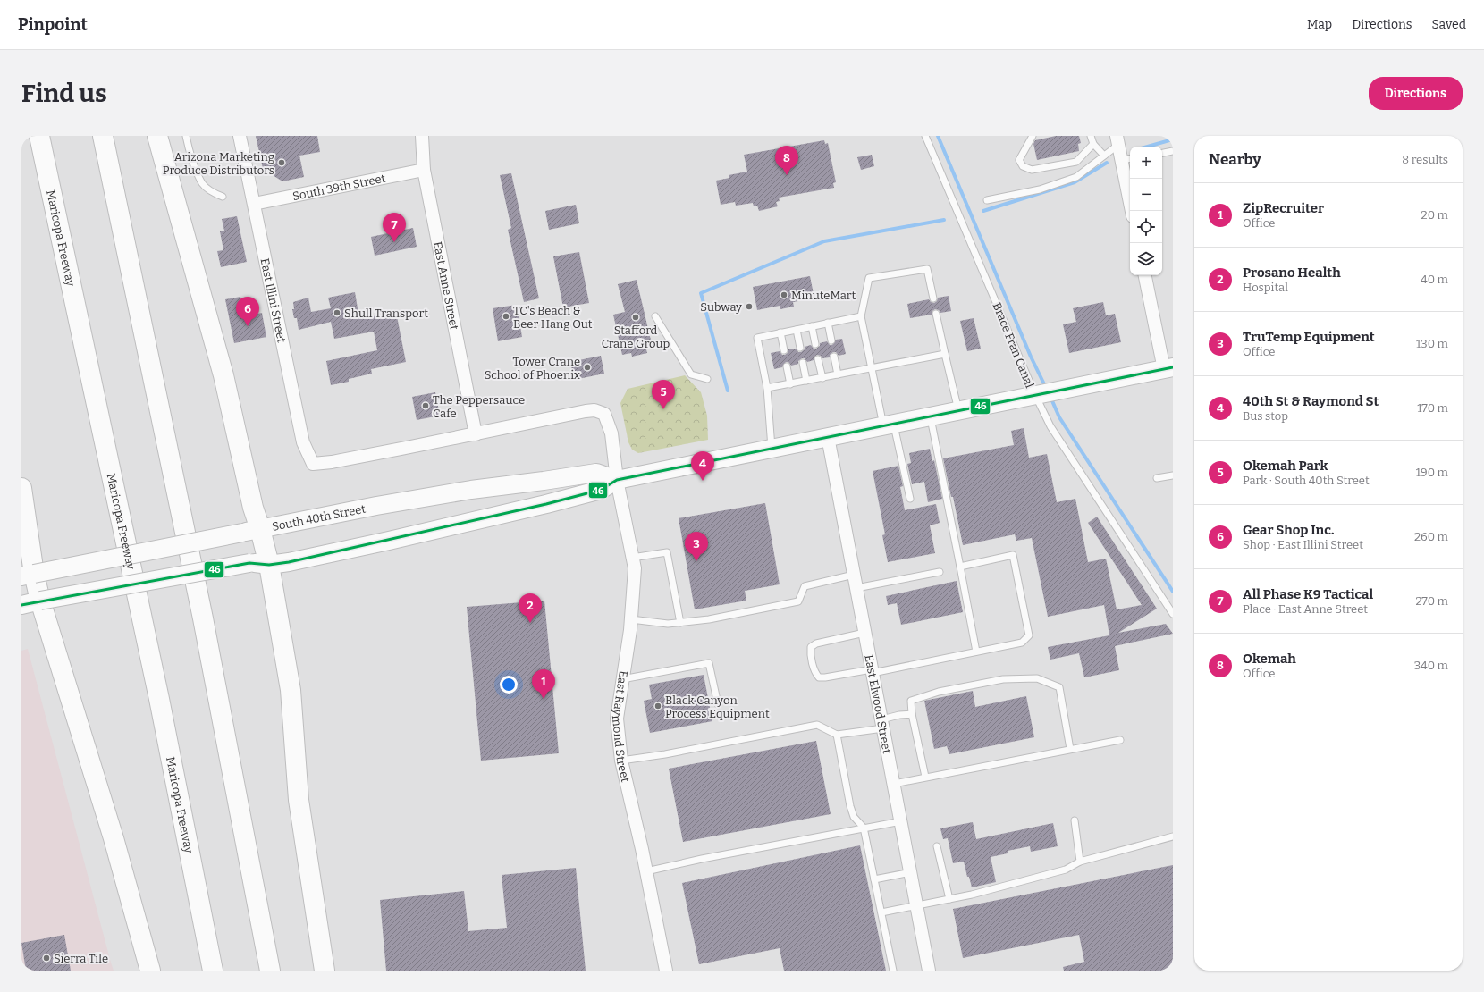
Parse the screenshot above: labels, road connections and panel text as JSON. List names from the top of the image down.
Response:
{
  "streets": {
    "highway": ["Maricopa Freeway"],
    "main road": ["South 40th Street"],
    "street": [
      "South 39th Street",
      "East Anne Street",
      "East Illini Street",
      "East Elwood Street",
      "East Raymond Street"
    ],
    "lane": ["Brace Fran Canal"]
  },
  "crossings": [
    ["South 39th Street", "East Anne Street"],
    ["South 39th Street", "East Illini Street"],
    ["East Anne Street", "East Illini Street"],
    ["South 40th Street", "East Raymond Street"]
  ],
  "places": [
    "Arizona Marketing Produce Distributors",
    "MinuteMart",
    "Subway",
    "Shull Transport",
    "TC's Beach & Beer Hang Out",
    "Stafford Crane Group",
    "Tower Crane School of Phoenix",
    "The Peppersauce Cafe",
    "Black Canyon Process Equipment",
    "Sierra Tile"
  ],
  "lines": ["transit line 46"],
  "page": {
    "header": "Pinpoint",
    "nav": ["Map", "Directions", "Saved"],
    "buttons": "Directions",
    "title": "Find us",
    "heading": ["Nearby", "8 results"],
    "pins": [
      "8",
      "7",
      "6",
      "5",
      "4",
      "3",
      "2",
      "1"
    ],
    "map_buttons": ["+", "−"],
    "list": [
      {
        "mark": "1",
        "name": "ZipRecruiter",
        "note": "Office",
        "value": "20 m"
      },
      {
        "mark": "2",
        "name": "Prosano Health",
        "note": "Hospital",
        "value": "40 m"
      },
      {
        "mark": "3",
        "name": "TruTemp Equipment",
        "note": "Office",
        "value": "130 m"
      },
      {
        "mark": "4",
        "name": "40th St & Raymond St",
        "note": "Bus stop",
        "value": "170 m"
      },
      {
        "mark": "5",
        "name": "Okemah Park",
        "note": "Park · South 40th Street",
        "value": "190 m"
      },
      {
        "mark": "6",
        "name": "Gear Shop Inc.",
        "note": "Shop · East Illini Street",
        "value": "260 m"
      },
      {
        "mark": "7",
        "name": "All Phase K9 Tactical",
        "note": "Place · East Anne Street",
        "value": "270 m"
      },
      {
        "mark": "8",
        "name": "Okemah",
        "note": "Office",
        "value": "340 m"
      }
    ]
  }
}
